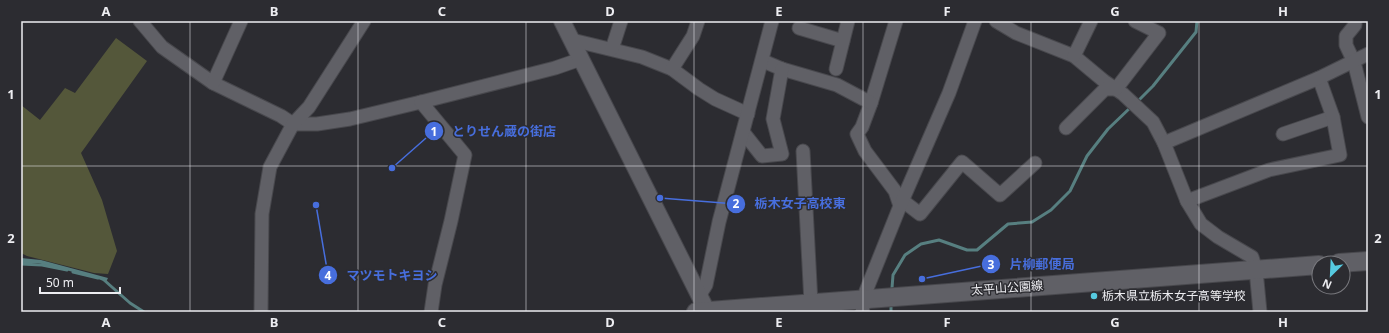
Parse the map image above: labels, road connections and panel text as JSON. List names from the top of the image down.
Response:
{
  "streets": {
    "main road": ["太平山公園線"]
  },
  "places": [
    "とりせん蔵の街店",
    "栃木女子高校東",
    "マツモトキヨシ",
    "片柳郵便局",
    "栃木県立栃木女子高等学校"
  ],
  "scale_bar": "50 m",
  "north": "bottom left",
  "grid": {
    "columns": [
      "A",
      "B",
      "C",
      "D",
      "E",
      "F",
      "G",
      "H"
    ],
    "rows": ["1", "2"]
  }
}
